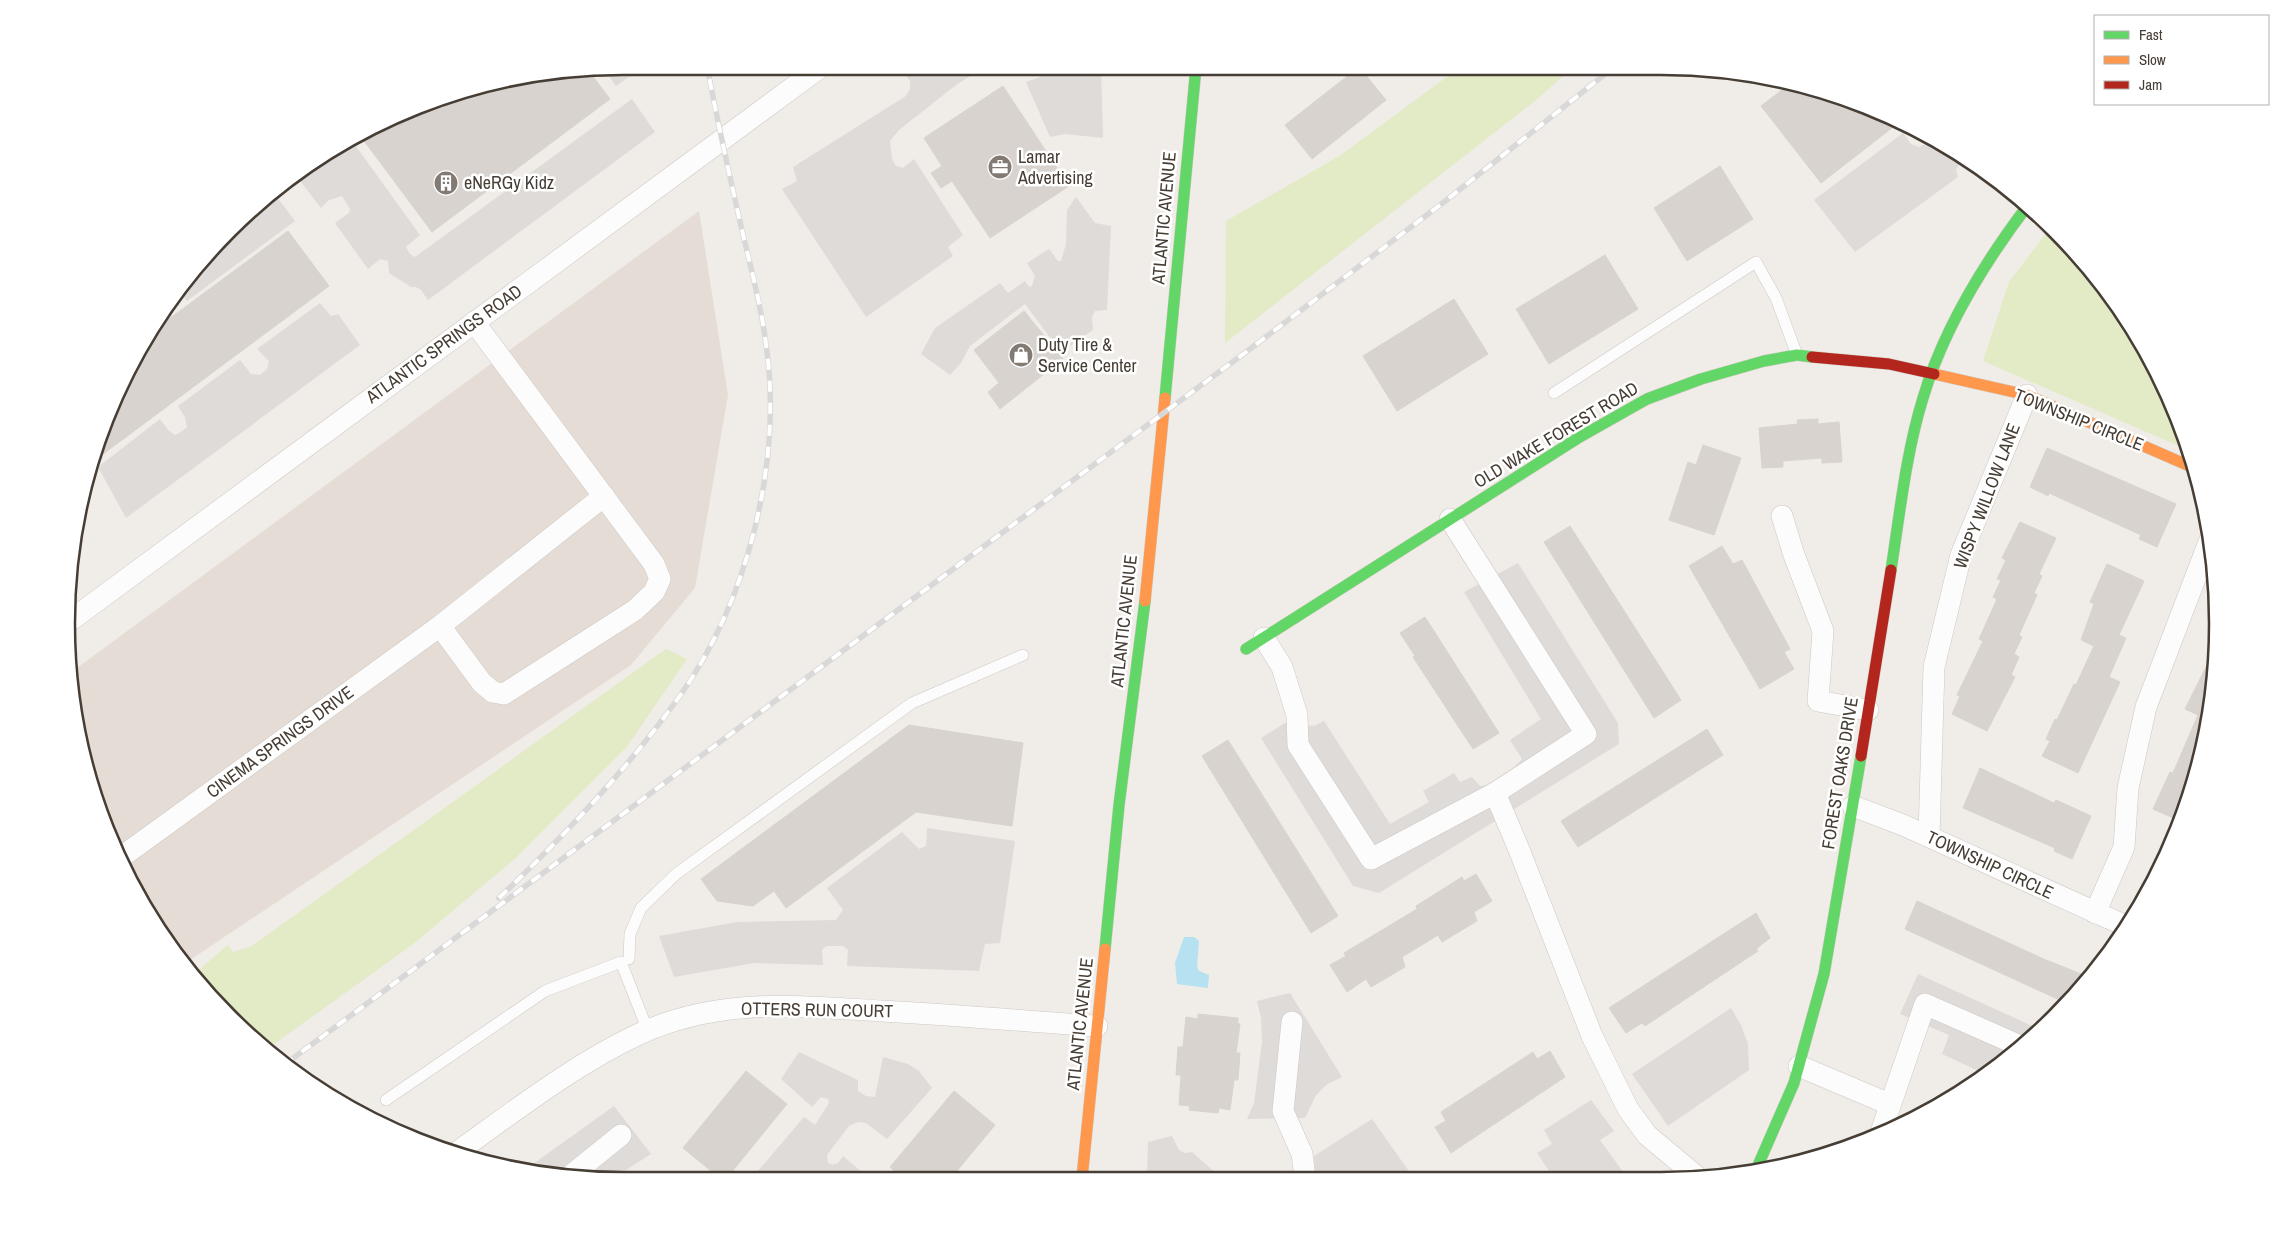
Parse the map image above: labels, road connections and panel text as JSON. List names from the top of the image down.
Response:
{
  "streets": {
    "street": [
      "ATLANTIC AVENUE",
      "ATLANTIC SPRINGS ROAD",
      "TOWNSHIP CIRCLE",
      "OLD WAKE FOREST ROAD",
      "WISPY WILLOW LANE",
      "CINEMA SPRINGS DRIVE",
      "FOREST OAKS DRIVE",
      "OTTERS RUN COURT"
    ]
  },
  "crossings": [
    ["ATLANTIC AVENUE", "OTTERS RUN COURT"],
    ["TOWNSHIP CIRCLE", "OLD WAKE FOREST ROAD"],
    ["TOWNSHIP CIRCLE", "WISPY WILLOW LANE"],
    ["TOWNSHIP CIRCLE", "FOREST OAKS DRIVE"],
    ["OLD WAKE FOREST ROAD", "FOREST OAKS DRIVE"]
  ],
  "places": {
    "office": ["Lamar Advertising"],
    "building": ["eNeRGy Kidz"],
    "shop": ["Duty Tire & Service Center"]
  },
  "legend": ["Fast", "Slow", "Jam"]
}
